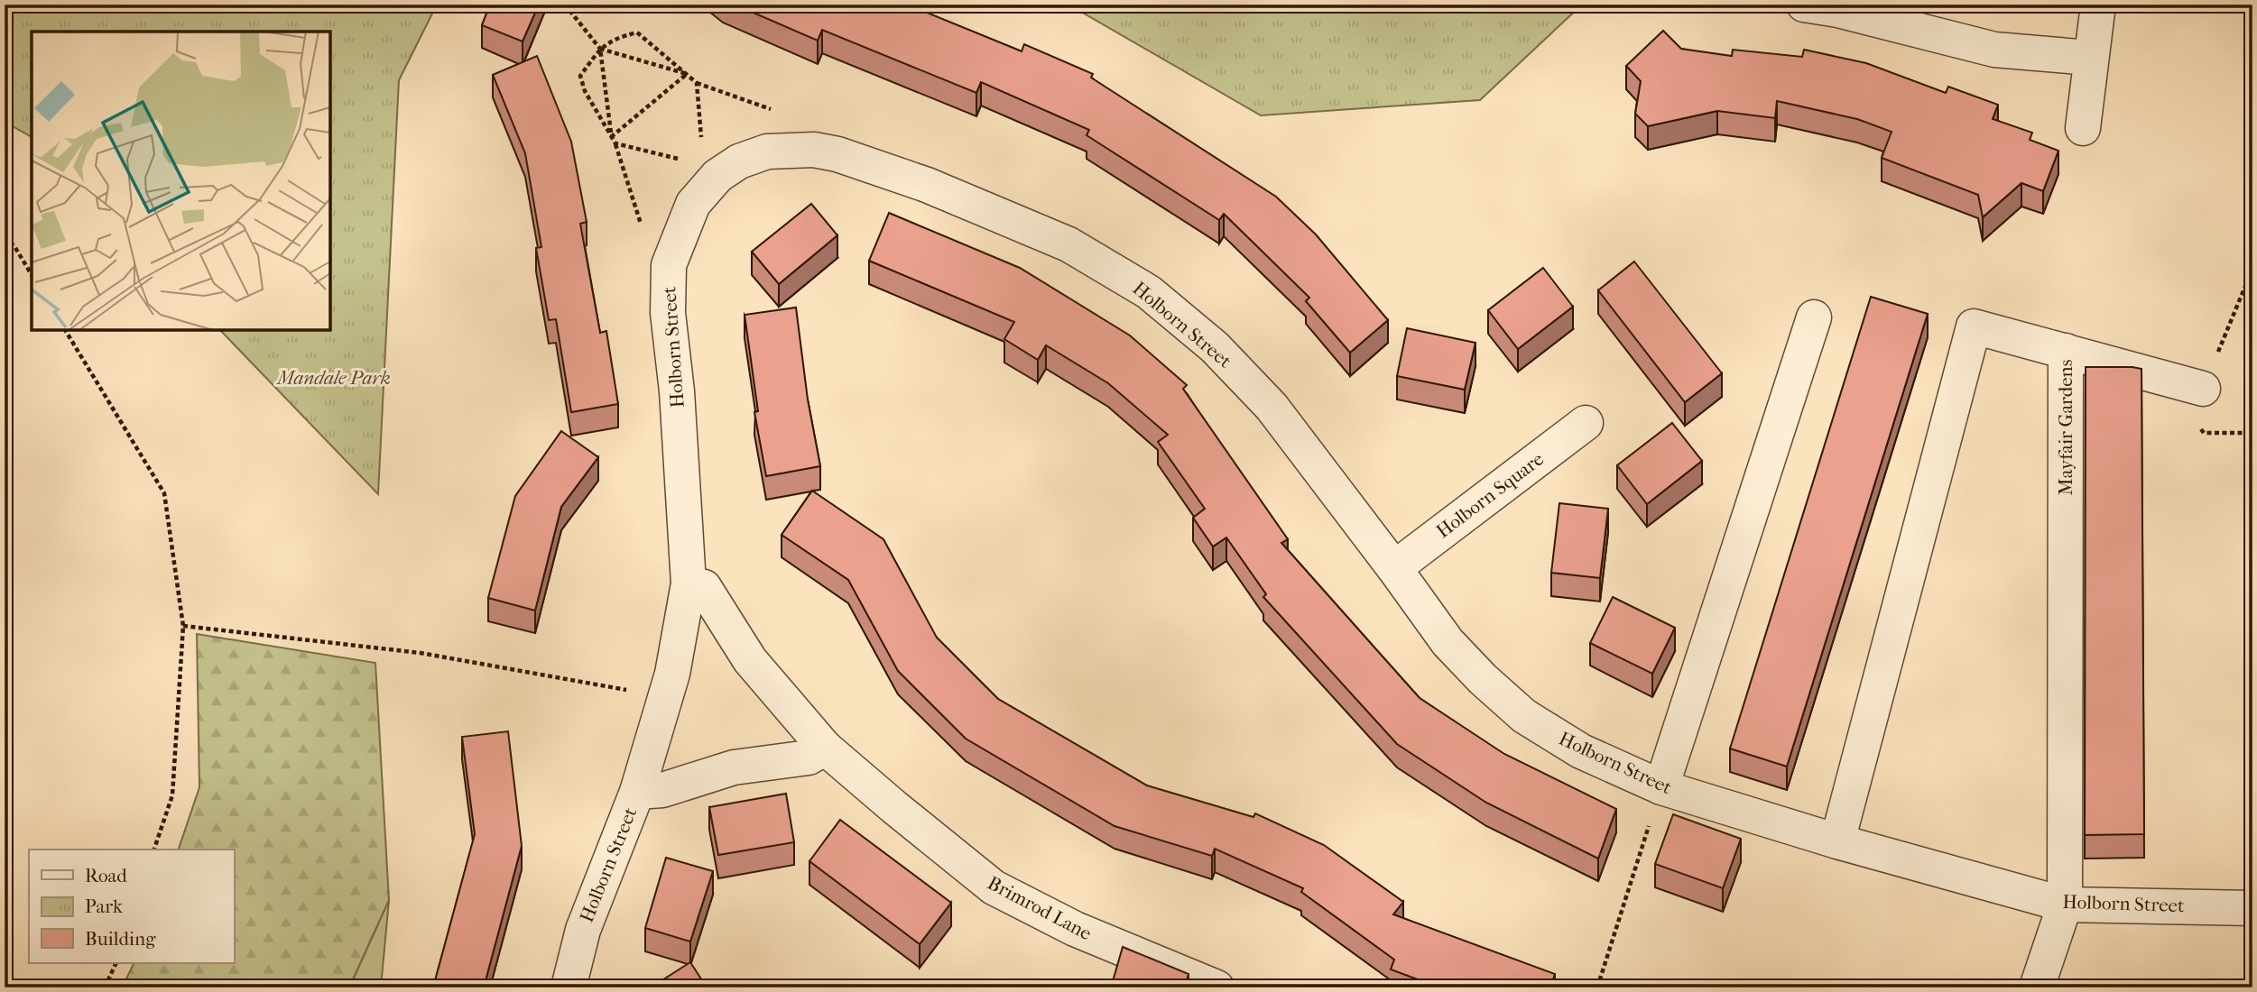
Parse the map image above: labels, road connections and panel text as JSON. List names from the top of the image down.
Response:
{
  "streets": {
    "street": [
      "Holborn Street",
      "Mayfair Gardens",
      "Holborn Square",
      "Brimrod Lane"
    ]
  },
  "crossings": [
    ["Holborn Street", "Mayfair Gardens"],
    ["Holborn Street", "Holborn Square"],
    ["Holborn Street", "Brimrod Lane"]
  ],
  "parks": ["Mandale Park"],
  "legend": ["Road", "Park", "Building"]
}
